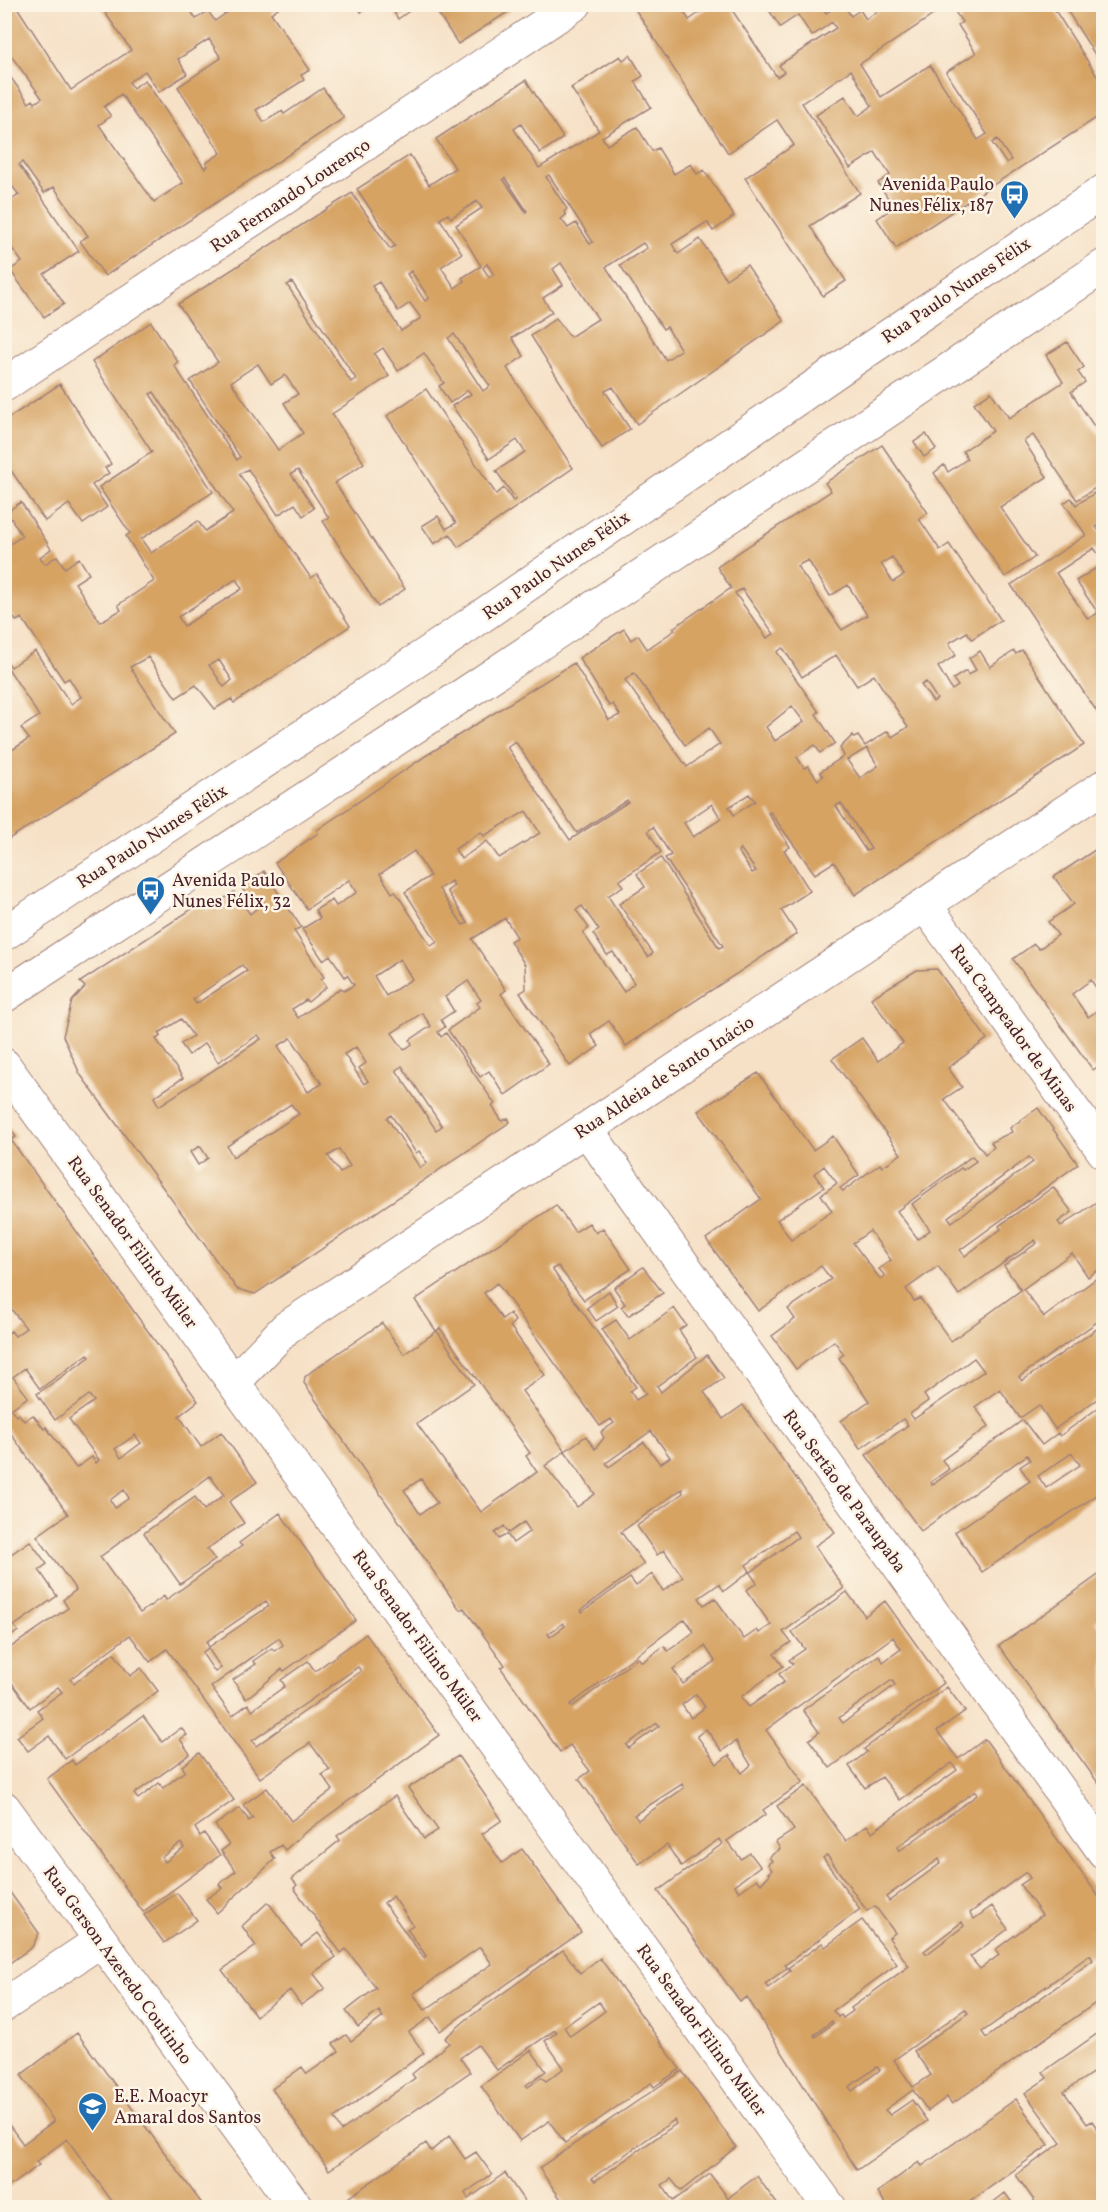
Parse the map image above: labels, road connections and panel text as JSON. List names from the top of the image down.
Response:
{
  "streets": {
    "street": [
      "Rua Fernando Lourenço",
      "Rua Paulo Nunes Félix",
      "Rua Campeador de Minas",
      "Rua Aldeia de Santo Inácio",
      "Rua Senador Filinto Müler",
      "Rua Sertão de Paraupaba",
      "Rua Gerson Azeredo Coutinho"
    ]
  },
  "crossings": [
    ["Rua Campeador de Minas", "Rua Aldeia de Santo Inácio"],
    ["Rua Aldeia de Santo Inácio", "Rua Senador Filinto Müler"],
    ["Rua Aldeia de Santo Inácio", "Rua Sertão de Paraupaba"]
  ],
  "places": {
    "bus stop": ["Avenida Paulo Nunes Félix, 187", "Avenida Paulo Nunes Félix, 32"],
    "school or university": ["E.E. Moacyr Amaral dos Santos"]
  }
}
